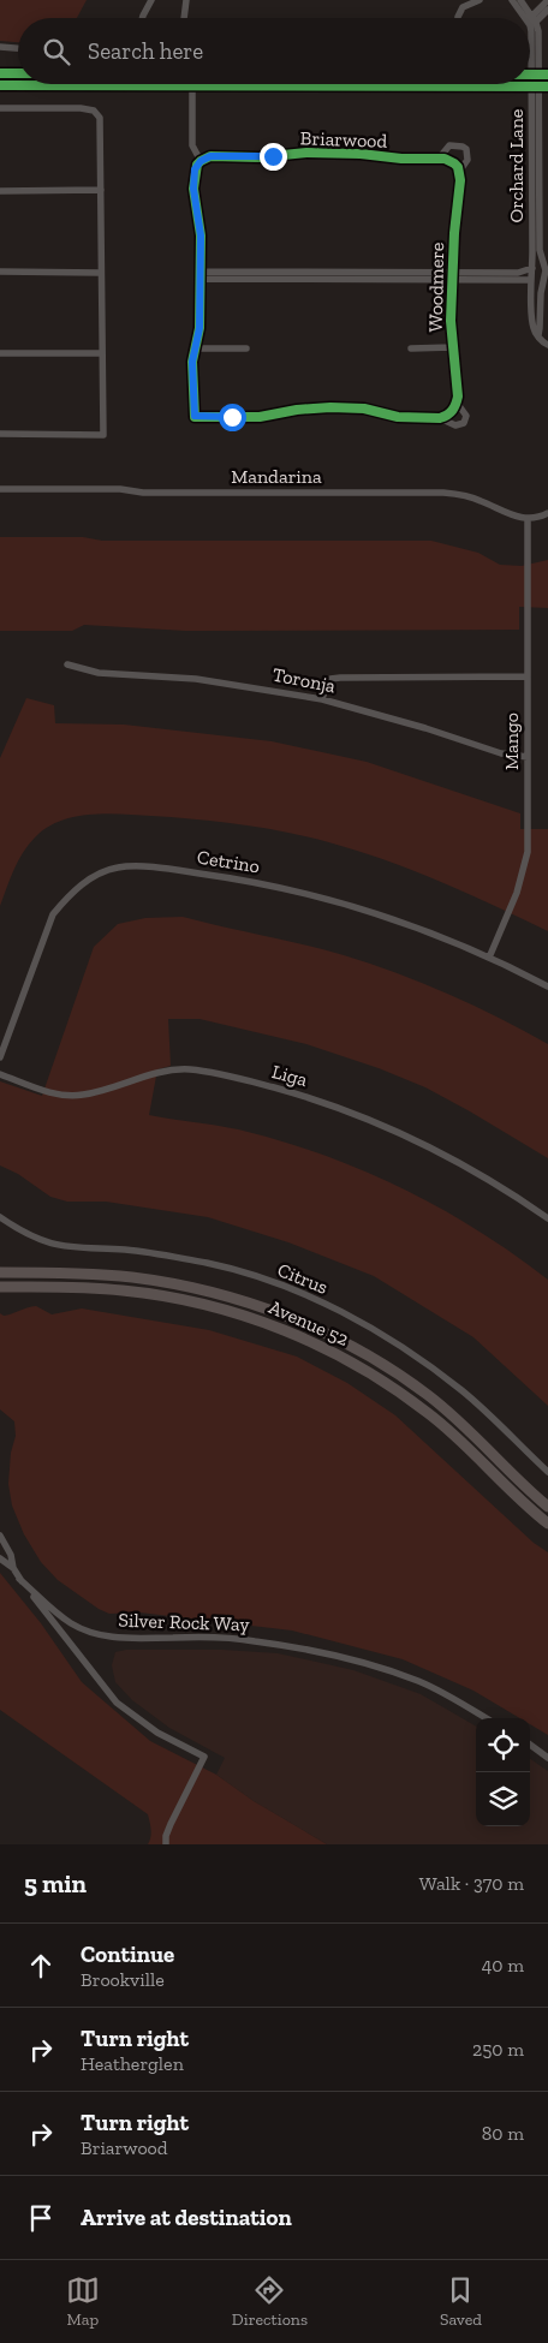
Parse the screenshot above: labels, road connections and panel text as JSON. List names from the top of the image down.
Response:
{
  "streets": {
    "main road": ["Avenue 52"],
    "street": [
      "Briarwood",
      "Orchard Lane",
      "Woodmere",
      "Mandarina",
      "Toronja",
      "Mango",
      "Cetrino",
      "Liga",
      "Citrus",
      "Silver Rock Way"
    ]
  },
  "crossings": [
    ["Briarwood", "Woodmere"],
    ["Mandarina", "Mango"],
    ["Toronja", "Mango"],
    ["Mango", "Cetrino"]
  ],
  "page": {
    "search": "Search here",
    "heading": ["5 min", "Walk · 370 m"],
    "list": [
      ["Continue", "Brookville", "40 m"],
      ["Turn right", "Heatherglen", "250 m"],
      ["Turn right", "Briarwood", "80 m"],
      "Arrive at destination"
    ],
    "nav": ["Map", "Directions", "Saved"]
  }
}
